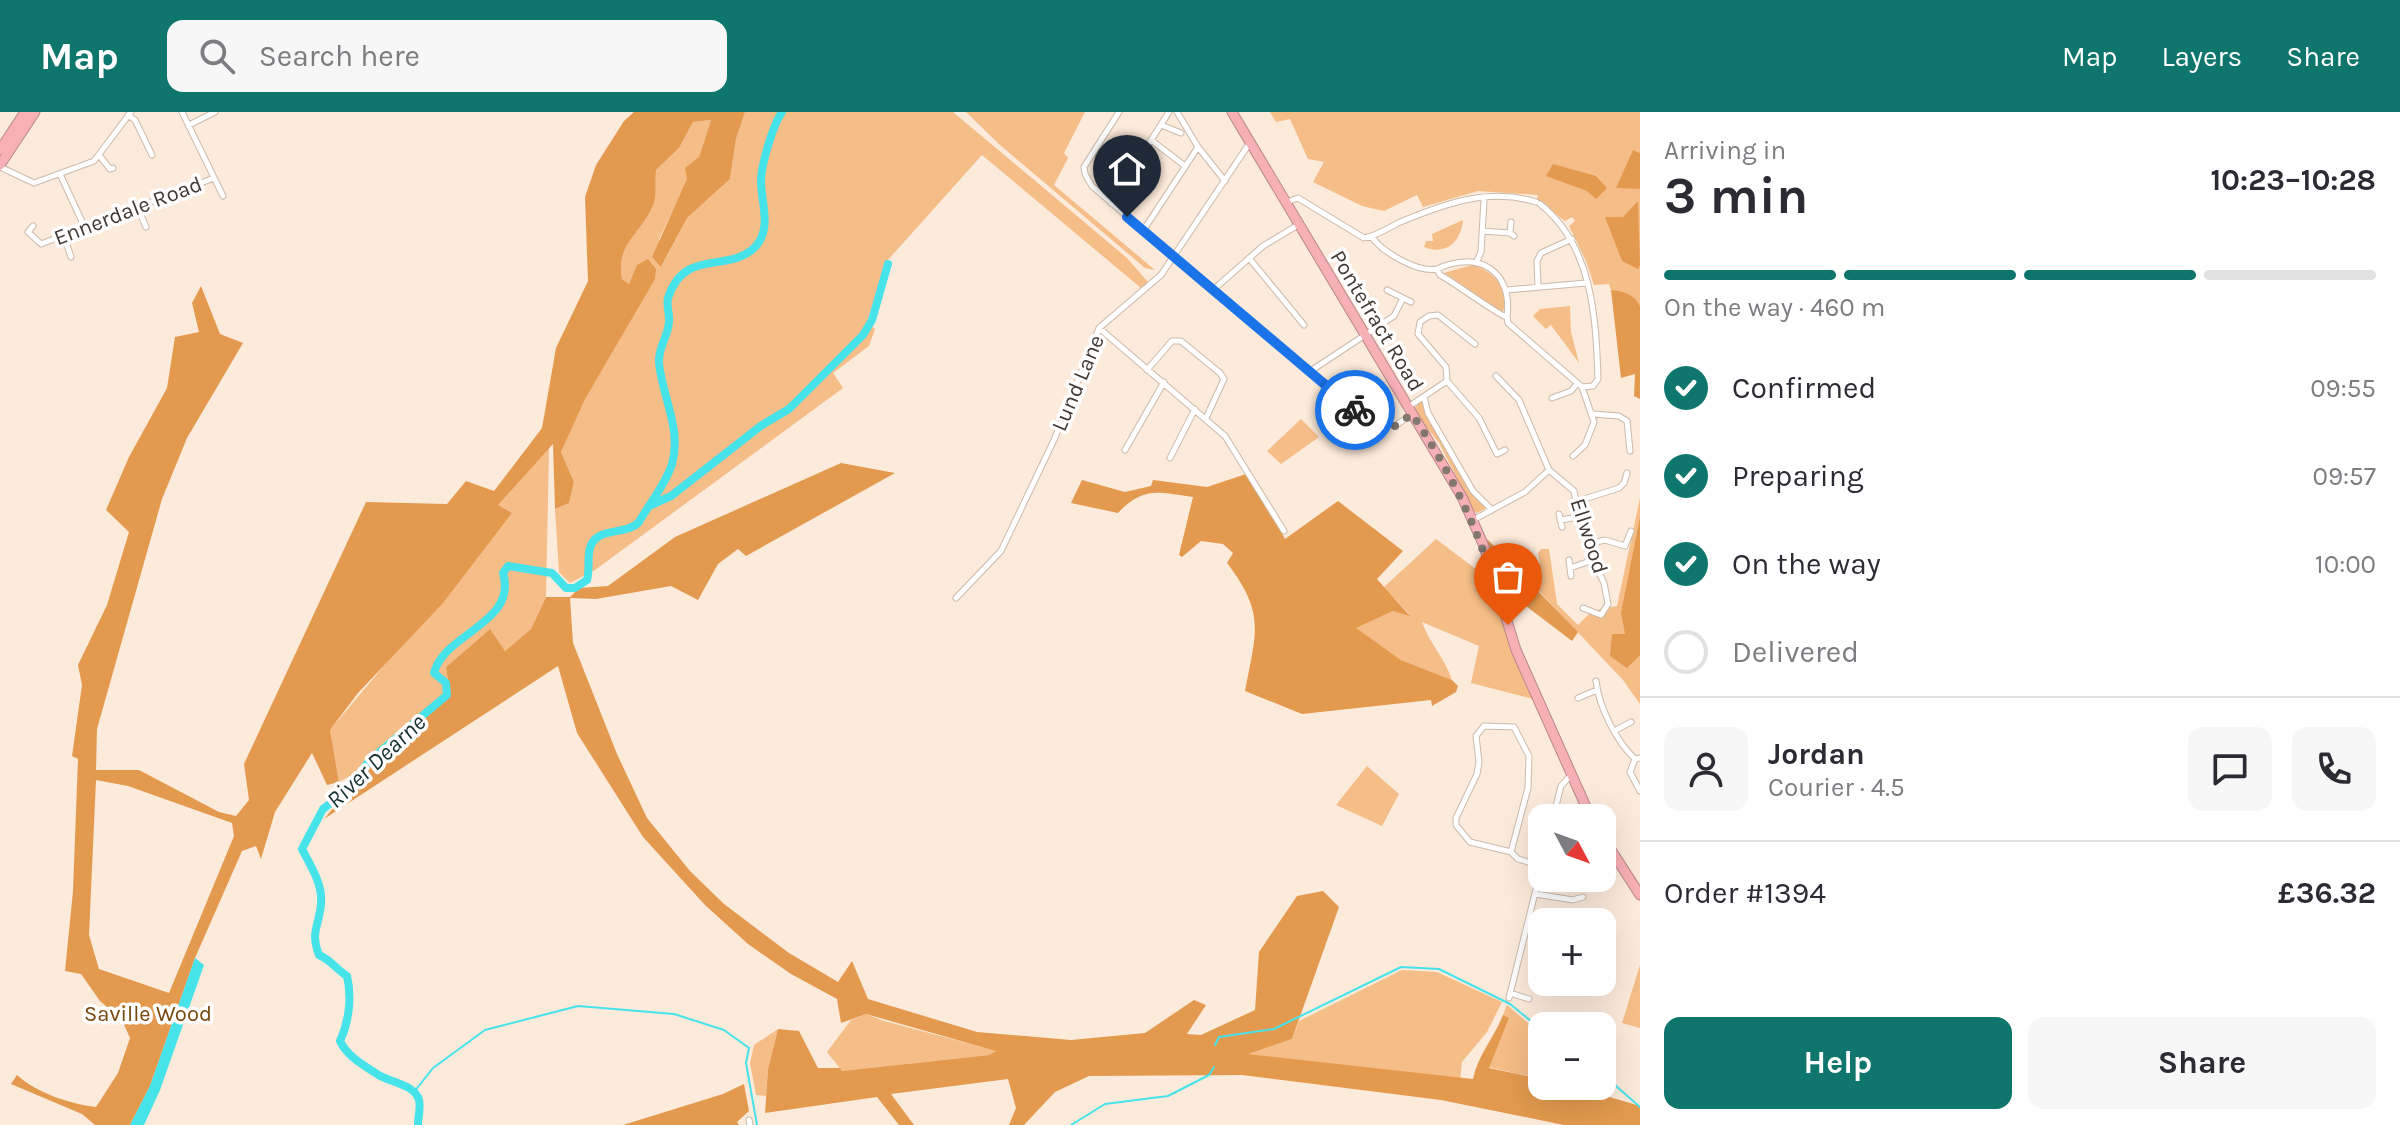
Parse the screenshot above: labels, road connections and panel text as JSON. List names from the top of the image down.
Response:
{
  "streets": {
    "highway": ["Pontefract Road"],
    "street": ["Ennerdale Road", "Lund Lane", "Ellwood"]
  },
  "crossings": [
    ["Pontefract Road", "Lund Lane"]
  ],
  "water": ["River Dearne"],
  "parks": ["Saville Wood"],
  "north": "bottom right",
  "page": {
    "header": "Map",
    "search": "Search here",
    "nav": ["Map", "Layers", "Share"],
    "heading": ["3 min", "Arriving in", "10:23–10:28"],
    "panel": [
      "Jordan",
      "Courier · 4.5",
      "Order #1394",
      "£36.32"
    ],
    "bar": "On the way · 460 m",
    "list": [
      ["Confirmed", "09:55"],
      ["Preparing", "09:57"],
      ["On the way", "10:00"],
      "Delivered"
    ],
    "map_buttons": ["+", "−"],
    "buttons": ["Help", "Share"]
  }
}
